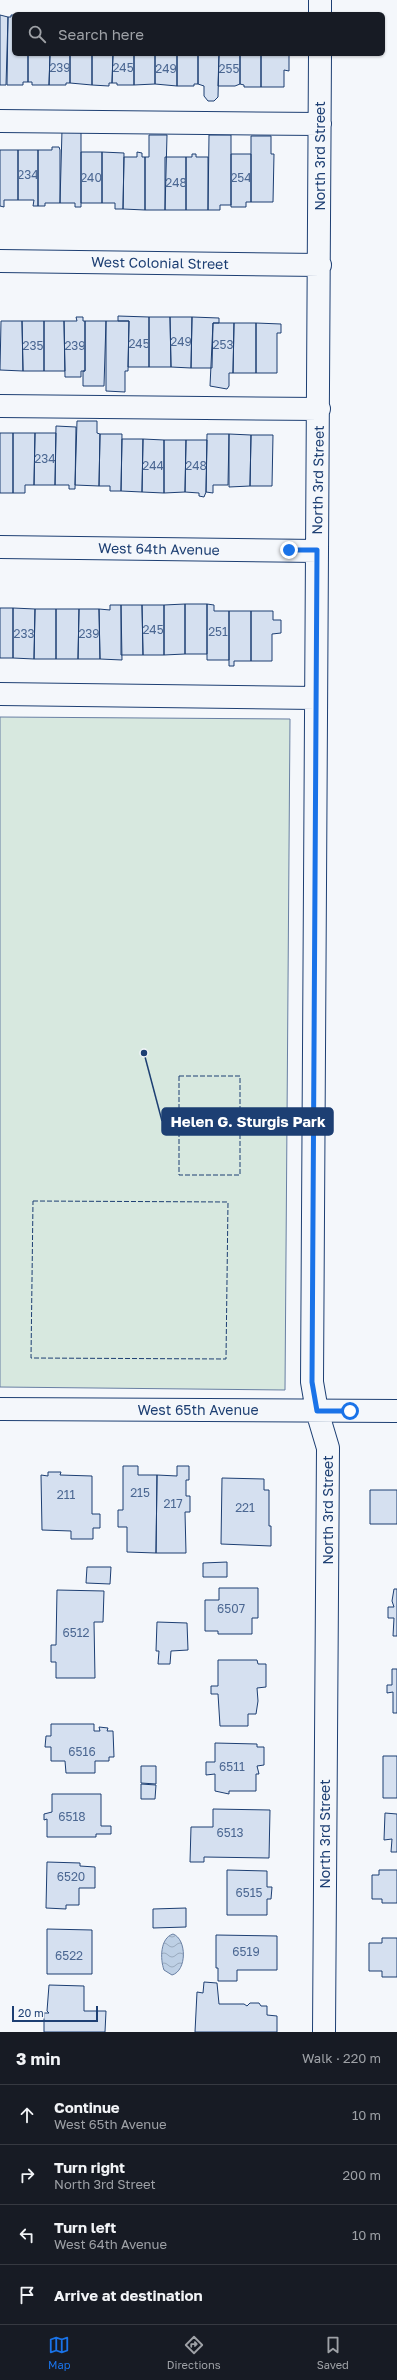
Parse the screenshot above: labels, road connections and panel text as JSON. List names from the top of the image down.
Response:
{
  "streets": {
    "street": [
      "North 3rd Street",
      "West Colonial Street",
      "West 64th Avenue",
      "West 65th Avenue"
    ]
  },
  "crossings": [
    ["North 3rd Street", "West Colonial Street"],
    ["North 3rd Street", "West 64th Avenue"],
    ["North 3rd Street", "West 65th Avenue"]
  ],
  "places": ["Helen G. Sturgis Park"],
  "house_numbers": [
    "239",
    "245",
    "249",
    "255",
    "234",
    "240",
    "254",
    "248",
    "249",
    "245",
    "253",
    "235",
    "239",
    "234",
    "244",
    "248",
    "245",
    "251",
    "233",
    "239",
    "215",
    "211",
    "217",
    "221",
    "6507",
    "6512",
    "6516",
    "6511",
    "6518",
    "6513",
    "6520",
    "6515",
    "6519",
    "6522"
  ],
  "scale_bar": "20 m",
  "page": {
    "search": "Search here",
    "scale": "20 m",
    "heading": ["3 min", "Walk · 220 m"],
    "list": [
      ["Continue", "West 65th Avenue", "10 m"],
      ["Turn right", "North 3rd Street", "200 m"],
      ["Turn left", "West 64th Avenue", "10 m"],
      "Arrive at destination"
    ],
    "nav": ["Map", "Directions", "Saved"]
  }
}
